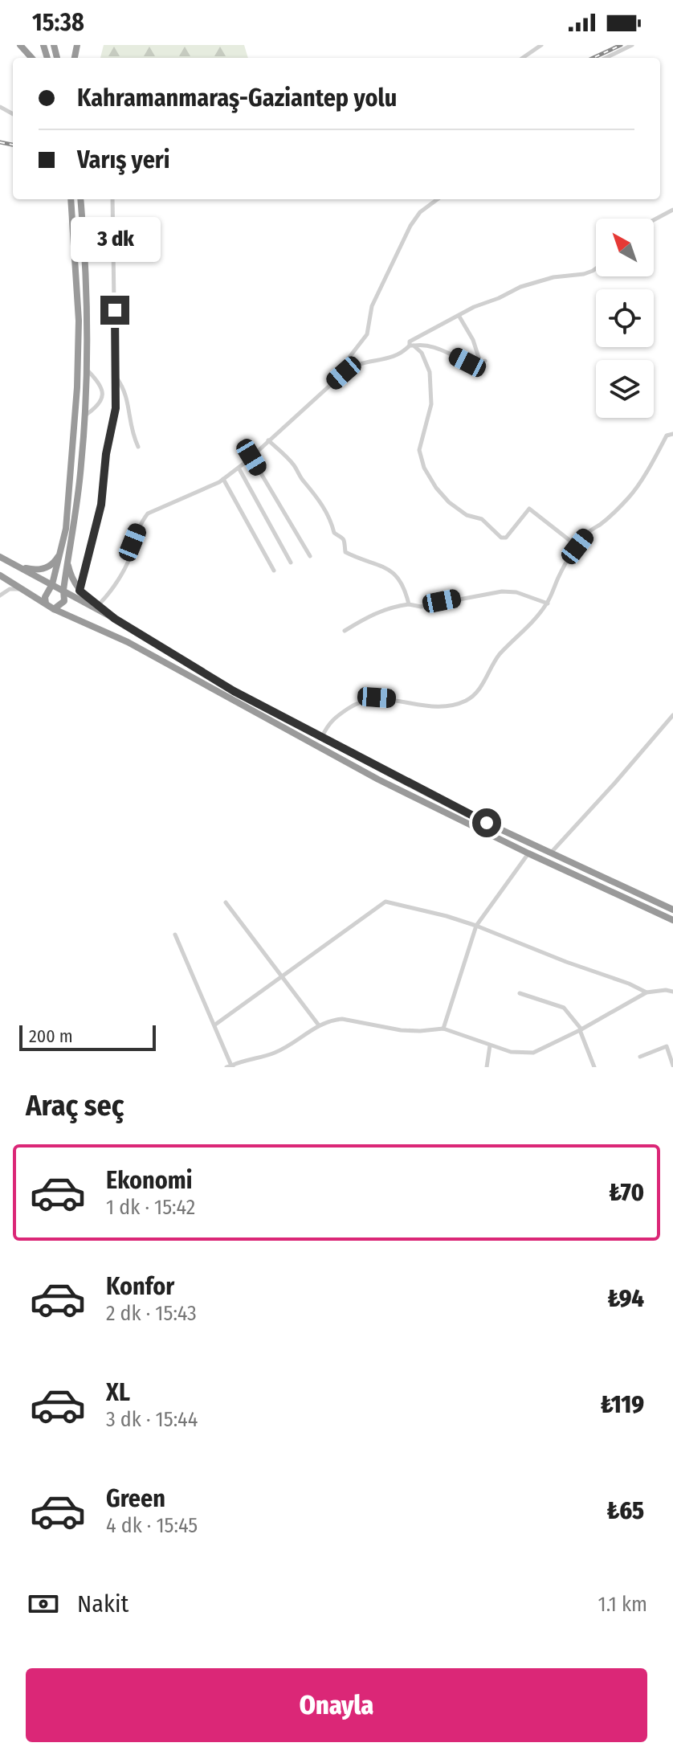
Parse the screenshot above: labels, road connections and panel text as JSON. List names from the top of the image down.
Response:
{
  "scale_bar": "200 m",
  "north": "top left",
  "page": {
    "status": "15:38",
    "banner": ["Kahramanmaraş-Gaziantep yolu", "Varış yeri"],
    "bubble": "3 dk",
    "scale": "200 m",
    "heading": "Araç seç",
    "list": [
      {
        "name": "Ekonomi",
        "note": "1 dk · 15:42",
        "value": "₺70"
      },
      {
        "name": "Konfor",
        "note": "2 dk · 15:43",
        "value": "₺94"
      },
      {
        "name": "XL",
        "note": "3 dk · 15:44",
        "value": "₺119"
      },
      {
        "name": "Green",
        "note": "4 dk · 15:45",
        "value": "₺65"
      }
    ],
    "pay": ["Nakit", "1.1 km"],
    "buttons": "Onayla"
  }
}
